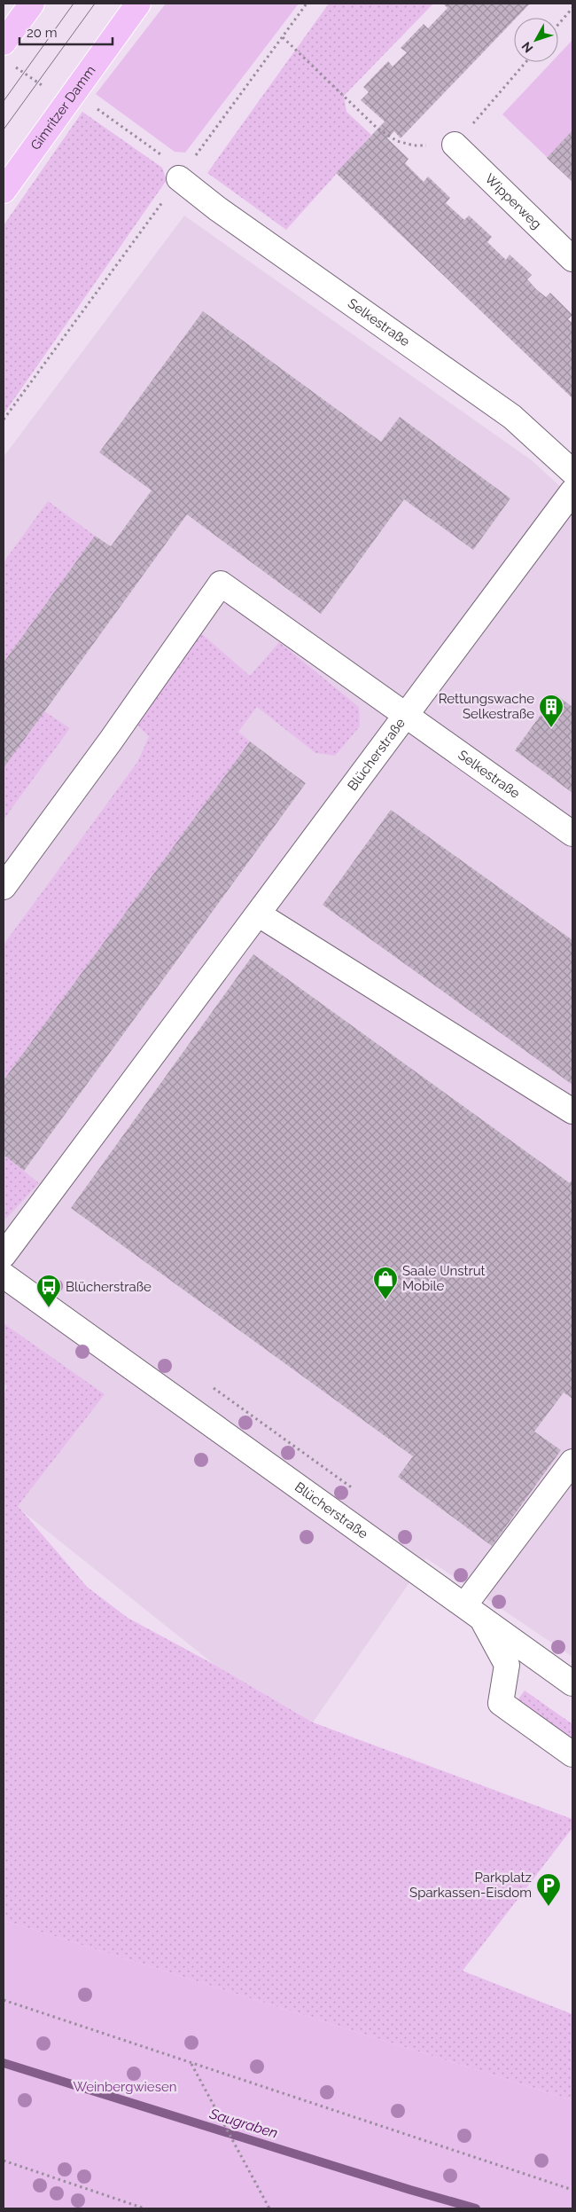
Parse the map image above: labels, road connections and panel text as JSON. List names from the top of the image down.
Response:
{
  "streets": {
    "main road": ["Gimritzer Damm"],
    "street": ["Wipperweg", "Selkestraße", "Blücherstraße"]
  },
  "crossings": [
    ["Selkestraße", "Blücherstraße"]
  ],
  "water": ["Saugraben"],
  "parks": ["Weinbergwiesen"],
  "places": {
    "building": ["Rettungswache Selkestraße"],
    "shop": ["Saale Unstrut Mobile"],
    "bus stop": ["Blücherstraße"],
    "parking": ["Parkplatz Sparkassen-Eisdom"]
  },
  "scale_bar": "20 m",
  "north": "bottom left"
}
